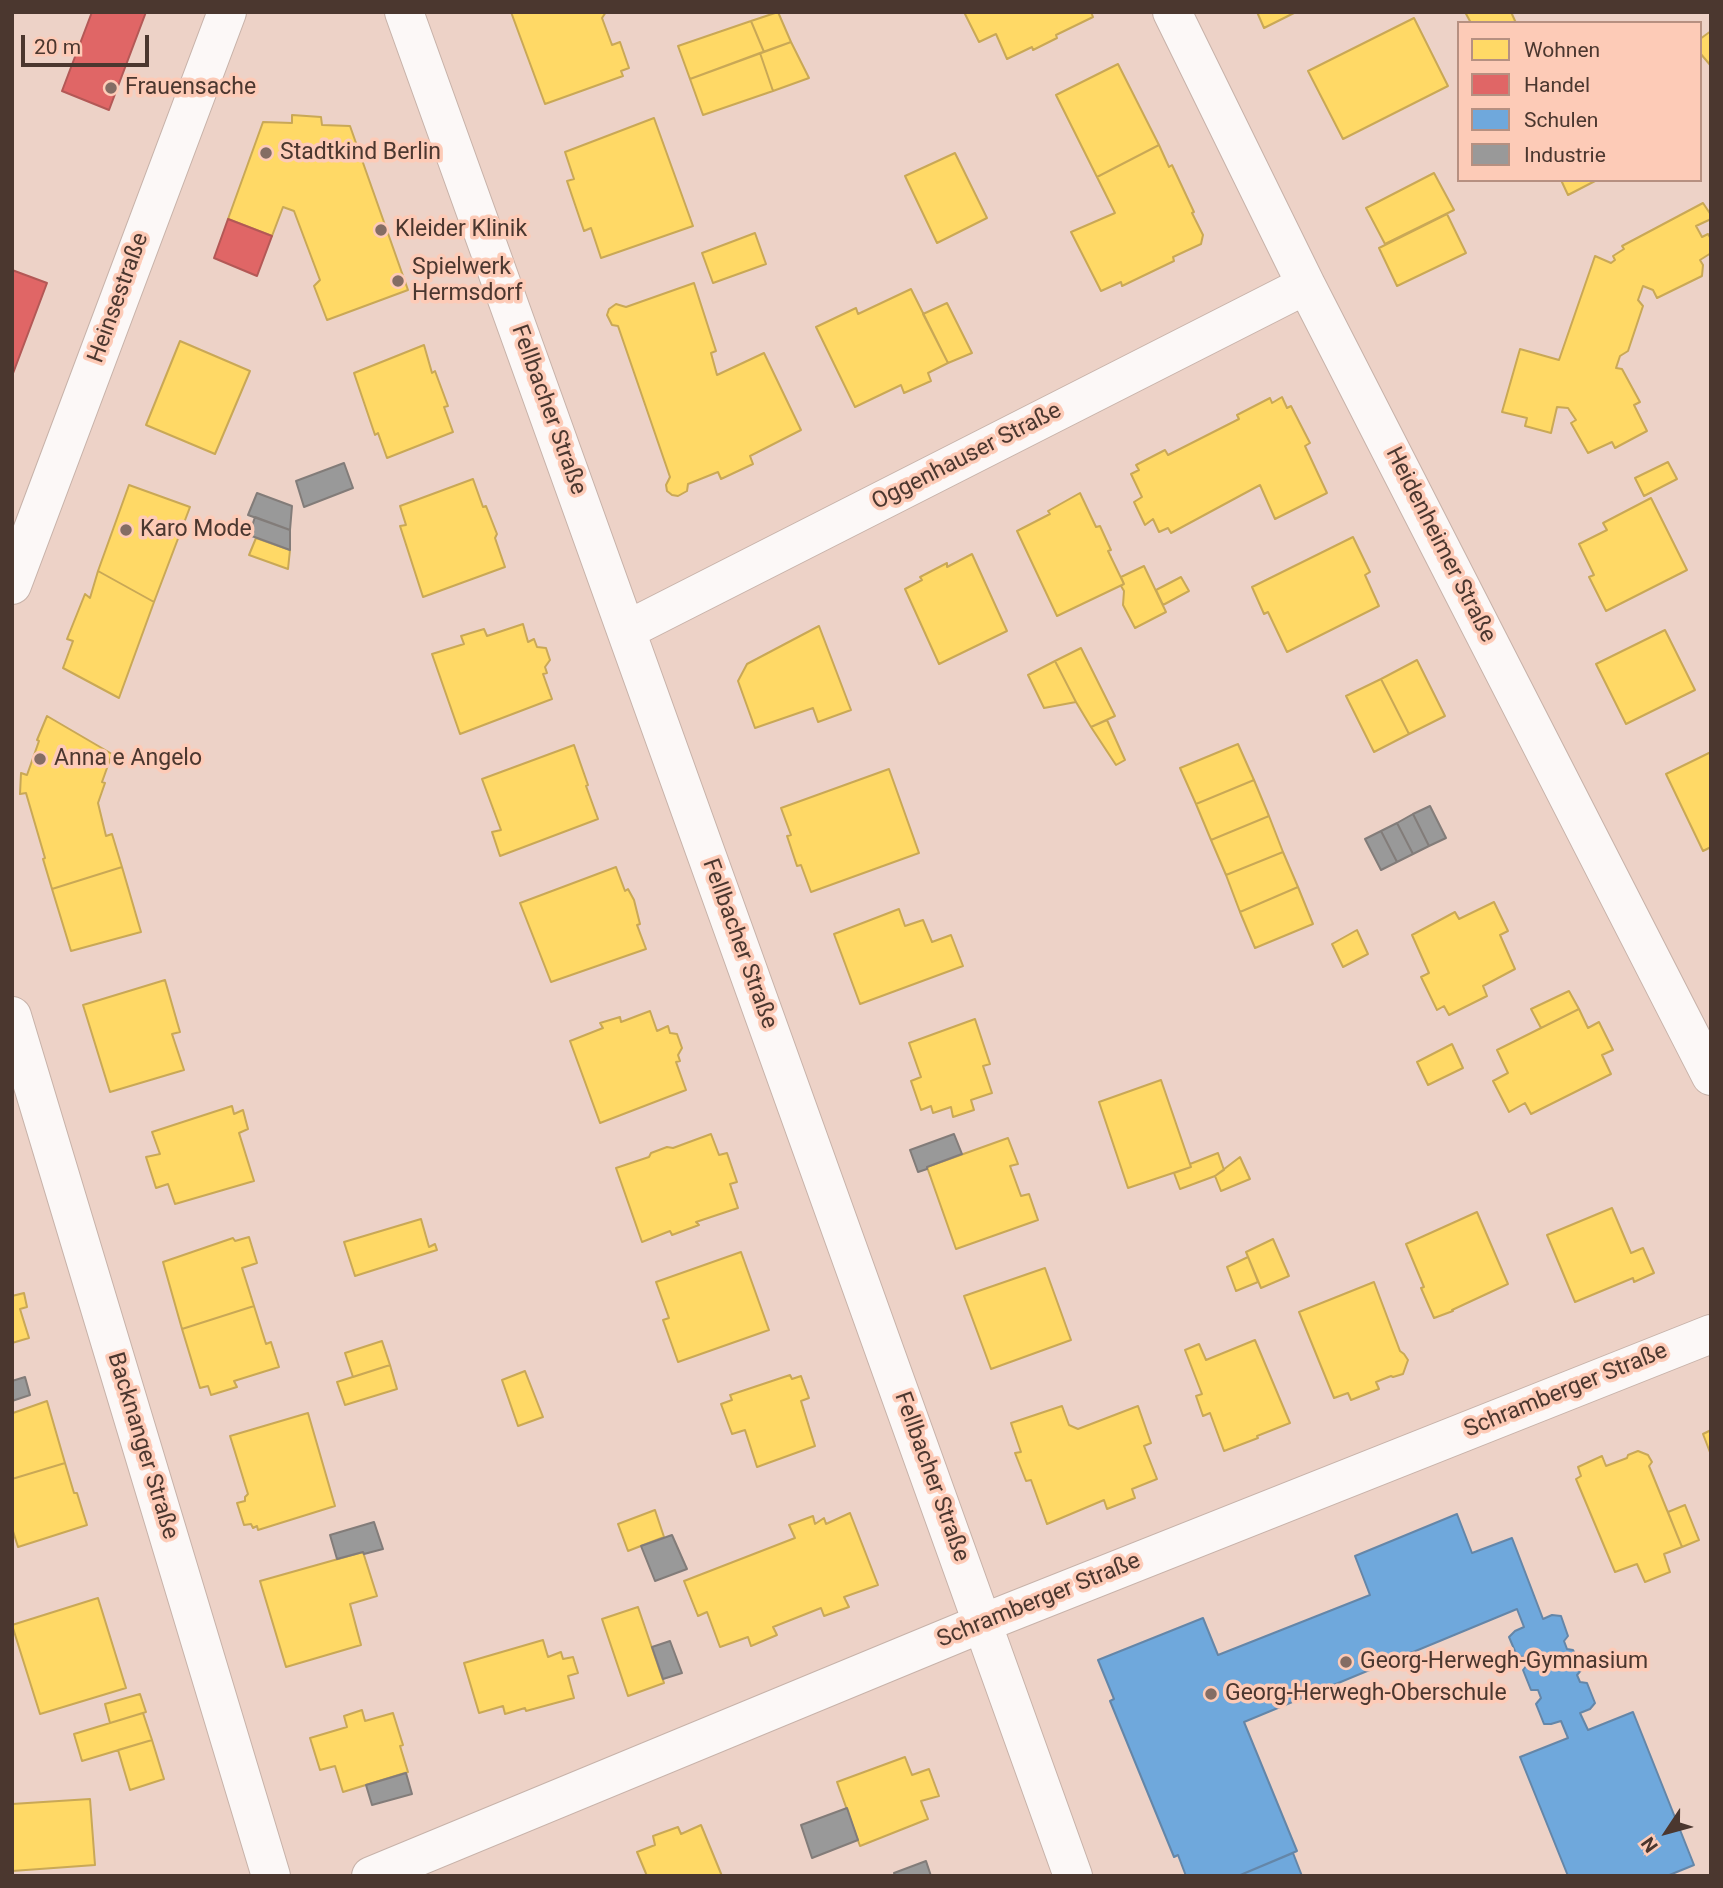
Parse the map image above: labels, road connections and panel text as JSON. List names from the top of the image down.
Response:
{
  "streets": {
    "street": [
      "Heinsestraße",
      "Fellbacher Straße",
      "Oggenhauser Straße",
      "Heidenheimer Straße",
      "Schramberger Straße",
      "Backnanger Straße"
    ]
  },
  "crossings": [
    ["Fellbacher Straße", "Oggenhauser Straße"],
    ["Fellbacher Straße", "Schramberger Straße"],
    ["Oggenhauser Straße", "Heidenheimer Straße"]
  ],
  "places": [
    "Frauensache",
    "Stadtkind Berlin",
    "Kleider Klinik",
    "Spielwerk Hermsdorf",
    "Karo Mode",
    "Anna e Angelo",
    "Georg-Herwegh-Gymnasium",
    "Georg-Herwegh-Oberschule"
  ],
  "legend": [
    "Wohnen",
    "Handel",
    "Schulen",
    "Industrie"
  ],
  "scale_bar": "20 m",
  "north": "bottom left"
}
